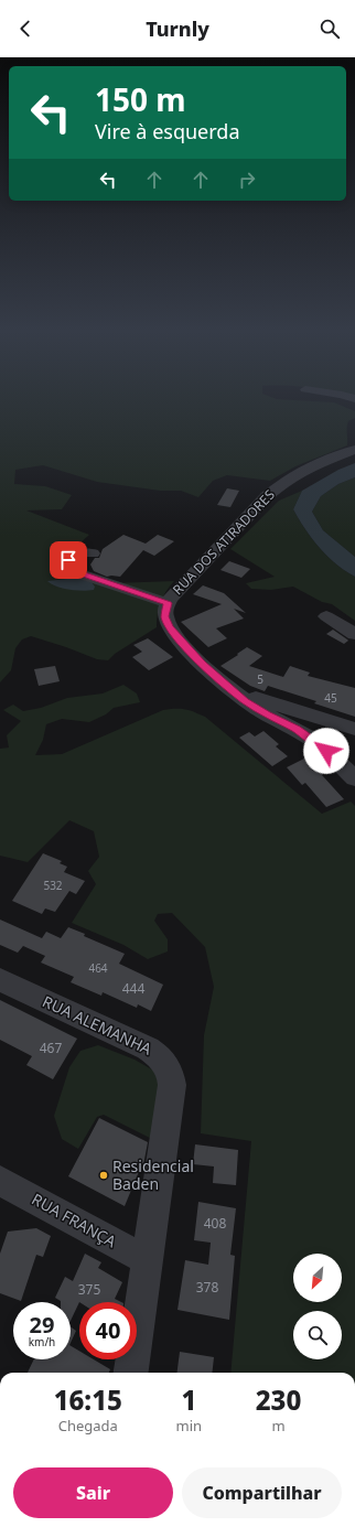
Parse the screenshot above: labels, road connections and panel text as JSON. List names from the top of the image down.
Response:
{
  "streets": {
    "street": ["RUA DOS ATIRADORES", "RUA ALEMANHA", "RUA FRANÇA"]
  },
  "crossings": [
    ["RUA ALEMANHA", "RUA FRANÇA"]
  ],
  "places": ["Residencial Baden"],
  "house_numbers": [
    "5",
    "45",
    "532",
    "464",
    "444",
    "467",
    "408",
    "378",
    "375"
  ],
  "north": "bottom left",
  "page": {
    "header": "Turnly",
    "turn": ["150 m", "Vire à esquerda"],
    "speed": "29 km/h",
    "limit": "40",
    "eta": [
      "16:15",
      "Chegada",
      "1",
      "min",
      "230",
      "m"
    ],
    "buttons": ["Sair", "Compartilhar"]
  }
}
